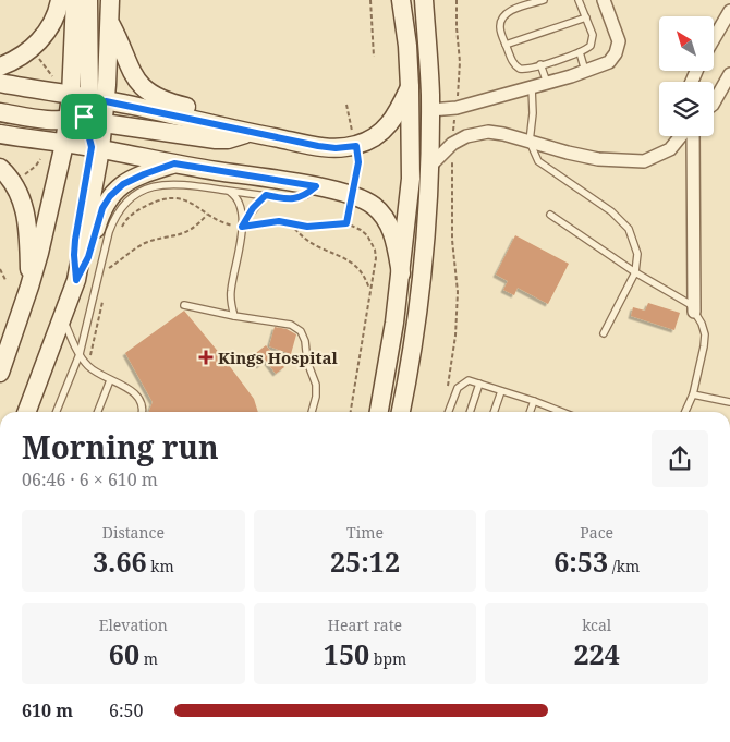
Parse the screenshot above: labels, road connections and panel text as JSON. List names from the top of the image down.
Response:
{
  "places": {
    "health": ["Kings Hospital"]
  },
  "north": "top left",
  "page": {
    "heading": ["Morning run", "06:46 · 6 × 610 m"],
    "stats": [
      ["Distance", "3.66 km"],
      ["Time", "25:12"],
      ["Pace", "6:53 /km"],
      ["Elevation", "60 m"],
      ["Heart rate", "150 bpm"],
      ["kcal", "224"]
    ],
    "list": [
      {
        "name": "610 m",
        "note": "6:50"
      }
    ]
  }
}
